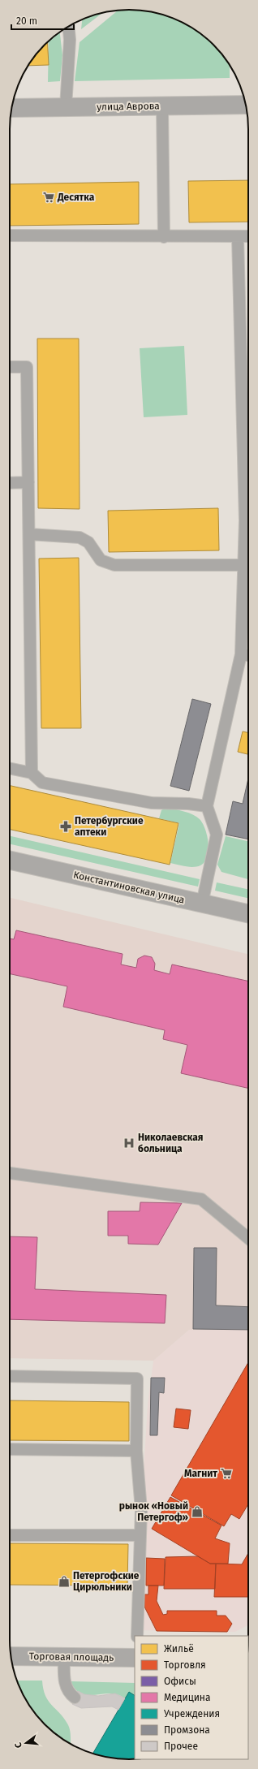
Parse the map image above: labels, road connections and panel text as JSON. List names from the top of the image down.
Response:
{
  "streets": {
    "street": ["улица Аврова", "Константиновская улица", "Торговая площадь"]
  },
  "places": {
    "supermarket": ["Десятка", "Магнит"],
    "pharmacy": ["Петербургские аптеки"],
    "hospital": ["Николаевская больница"],
    "shop": ["рынок «Новый Петергоф»", "Петергофские Цирюльники"]
  },
  "legend": [
    "Жильё",
    "Торговля",
    "Офисы",
    "Медицина",
    "Учреждения",
    "Промзона",
    "Прочее"
  ],
  "scale_bar": "20 m",
  "north": "left"
}
